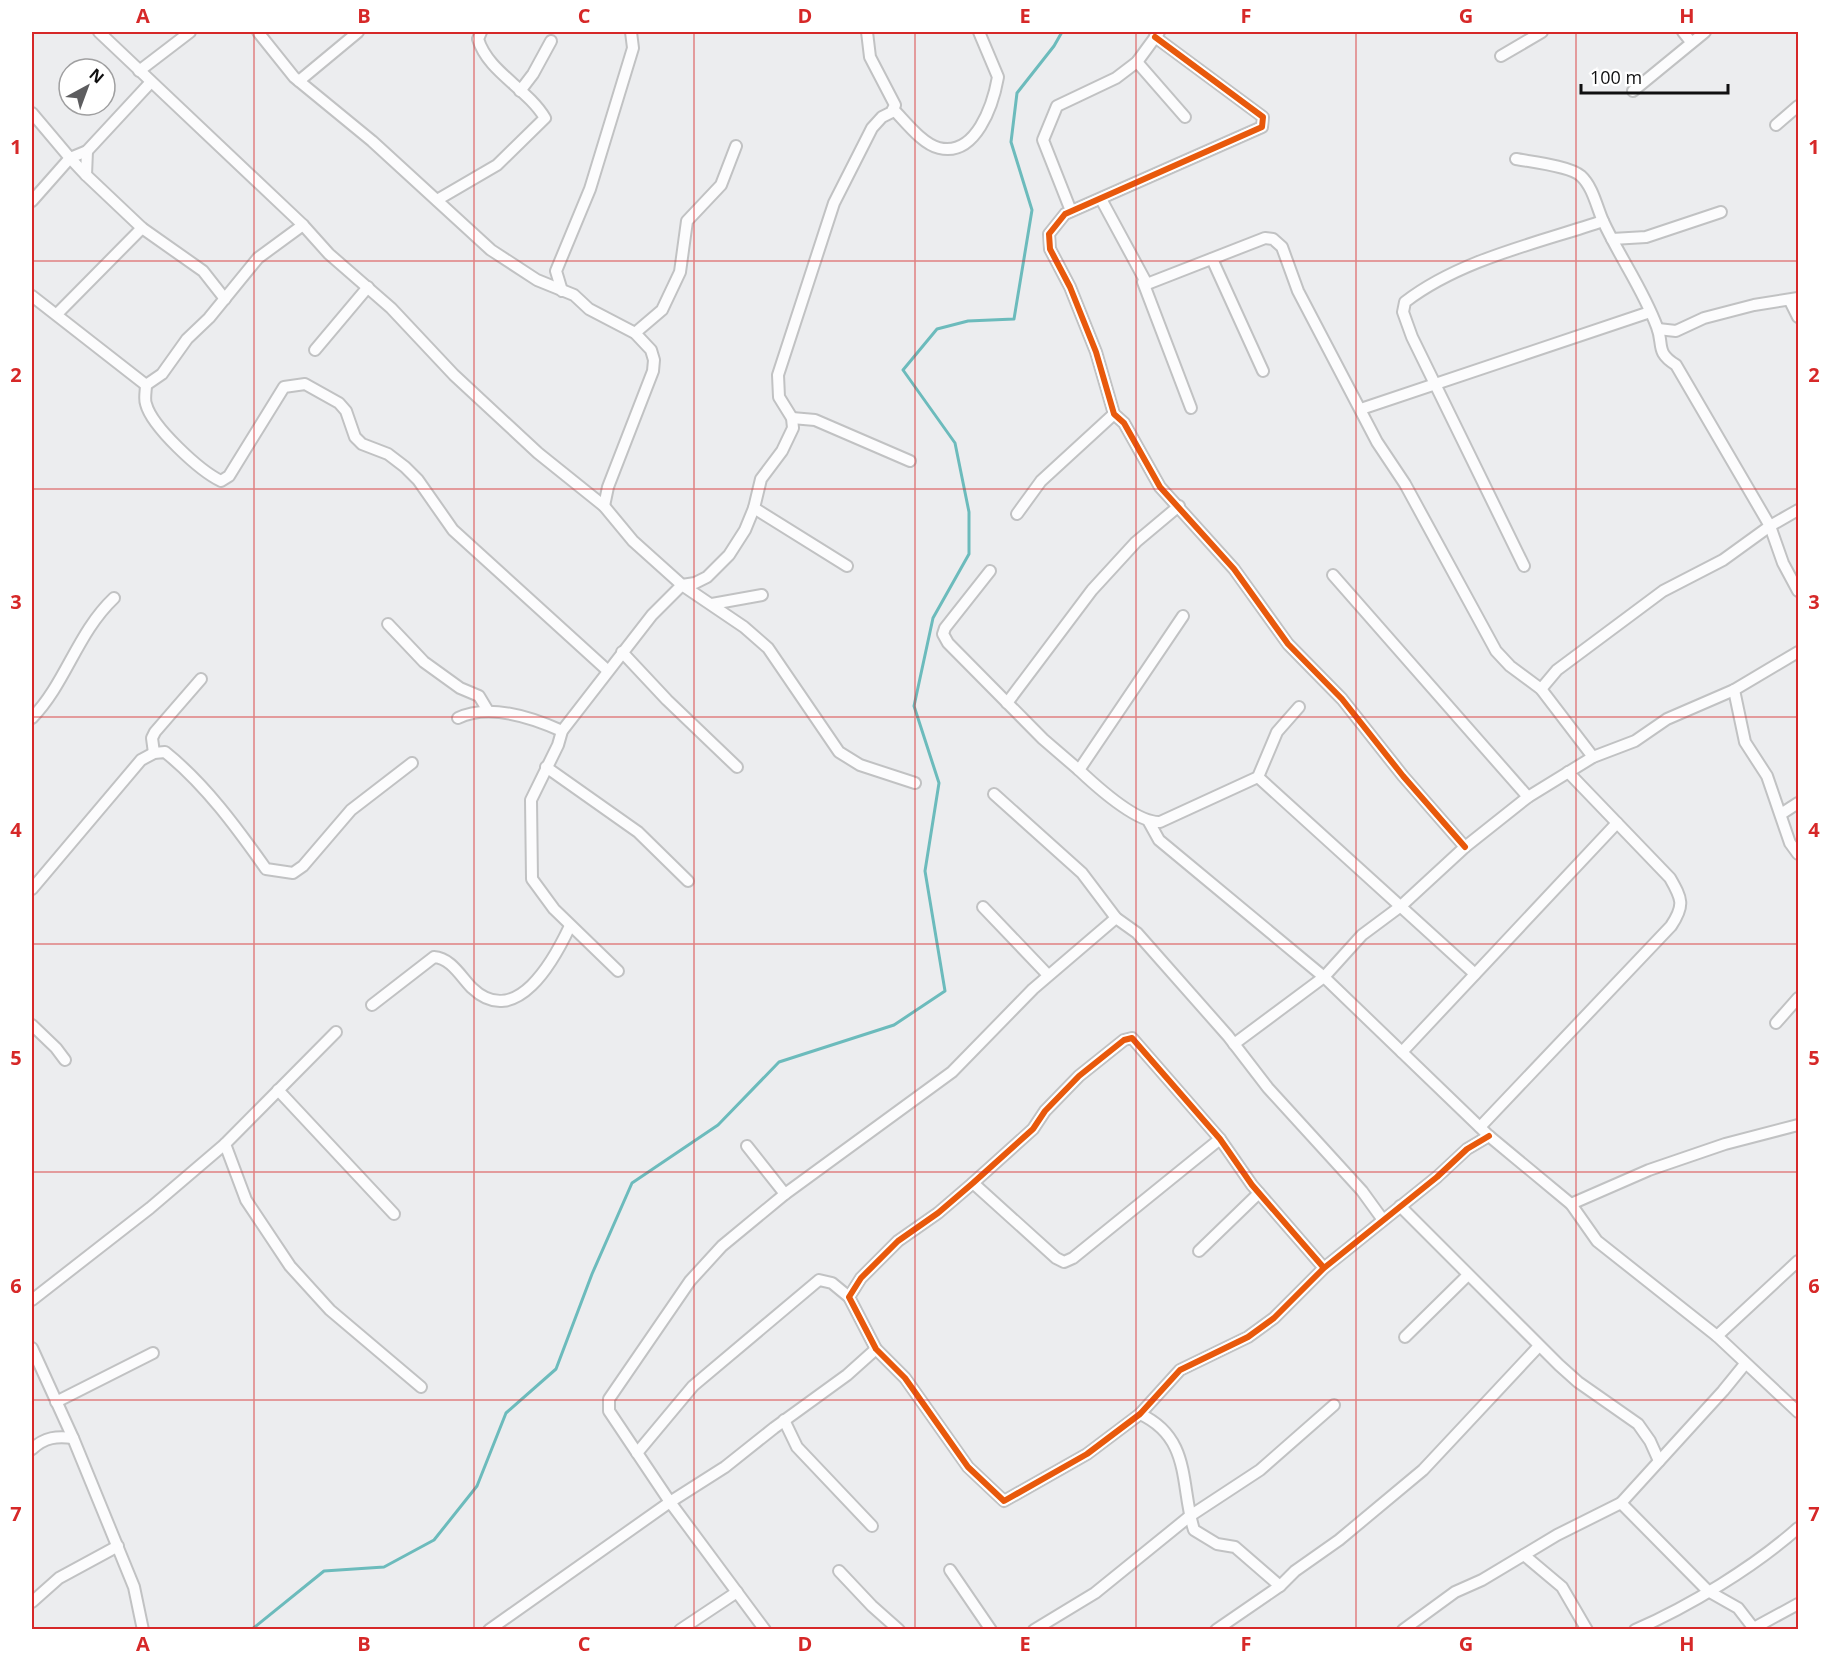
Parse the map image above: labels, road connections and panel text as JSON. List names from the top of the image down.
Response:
{
  "scale_bar": "100 m",
  "north": "top right",
  "grid": {
    "columns": [
      "A",
      "B",
      "C",
      "D",
      "E",
      "F",
      "G",
      "H"
    ],
    "rows": [
      "1",
      "2",
      "3",
      "4",
      "5",
      "6",
      "7"
    ]
  }
}
